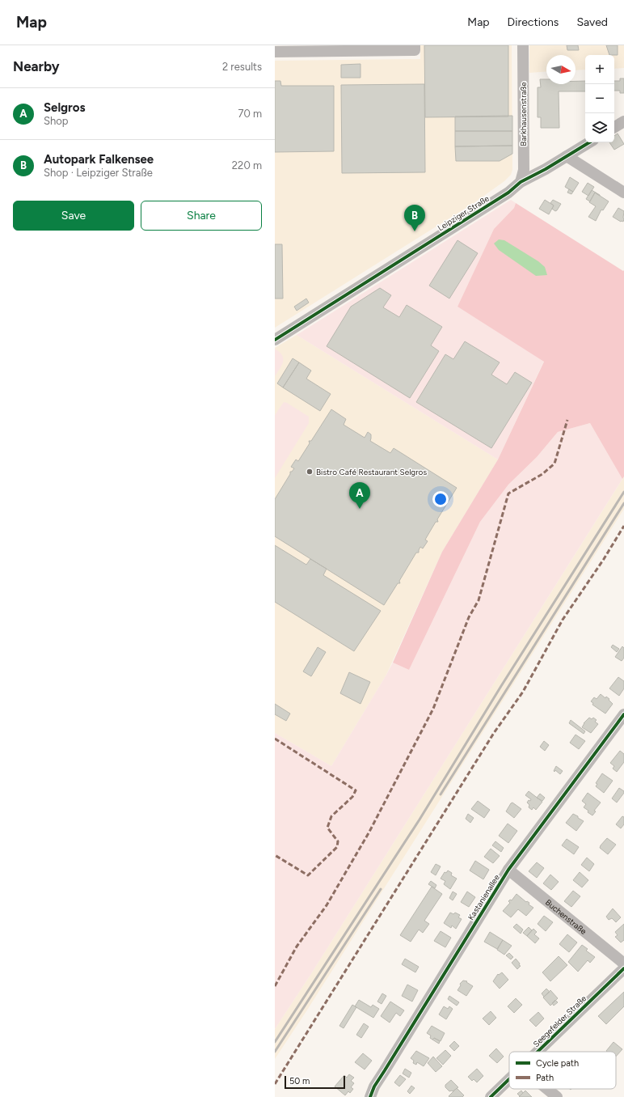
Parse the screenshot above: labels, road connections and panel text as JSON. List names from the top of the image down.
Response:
{
  "streets": {
    "street": [
      "Barkhausenstraße",
      "Leipziger Straße",
      "Kastanienallee",
      "Buchenstraße",
      "Seegefelder Straße"
    ]
  },
  "crossings": [
    ["Barkhausenstraße", "Leipziger Straße"],
    ["Kastanienallee", "Buchenstraße"]
  ],
  "places": ["Bistro Café Restaurant Selgros"],
  "legend": ["Cycle path", "Path"],
  "scale_bar": "50 m",
  "north": "right",
  "page": {
    "header": "Map",
    "nav": ["Map", "Directions", "Saved"],
    "heading": ["Nearby", "2 results"],
    "map_buttons": ["+", "−"],
    "list": [
      {
        "mark": "A",
        "name": "Selgros",
        "note": "Shop",
        "value": "70 m"
      },
      {
        "mark": "B",
        "name": "Autopark Falkensee",
        "note": "Shop · Leipziger Straße",
        "value": "220 m"
      }
    ],
    "buttons": ["Save", "Share"],
    "pins": ["B", "A"],
    "scale": "50 m"
  }
}
